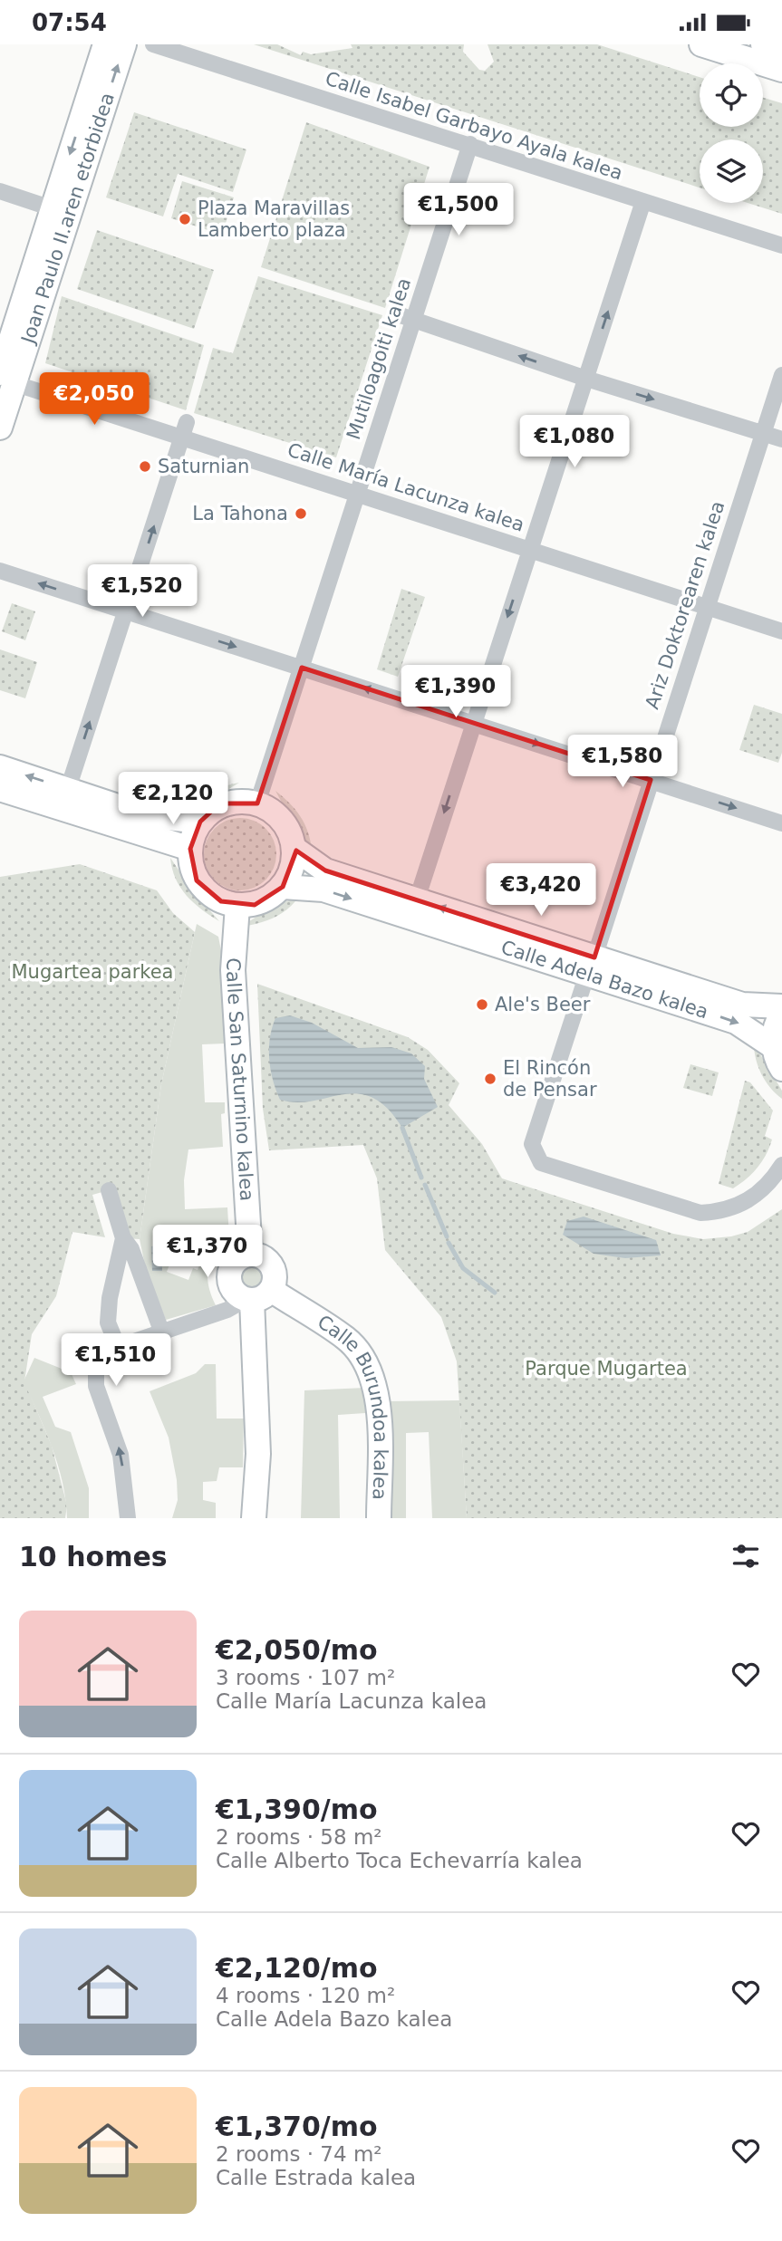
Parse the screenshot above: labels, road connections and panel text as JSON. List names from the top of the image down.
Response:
{
  "streets": {
    "street": [
      "Calle Isabel Garbayo Ayala kalea",
      "Joan Paulo II.aren etorbidea",
      "Mutiloagoiti kalea",
      "Calle María Lacunza kalea",
      "Ariz Doktorearen kalea",
      "Calle Adela Bazo kalea",
      "Calle San Saturnino kalea",
      "Calle Burundoa kalea"
    ]
  },
  "crossings": [
    ["Calle Isabel Garbayo Ayala kalea", "Mutiloagoiti kalea"],
    ["Joan Paulo II.aren etorbidea", "Calle María Lacunza kalea"],
    ["Mutiloagoiti kalea", "Calle María Lacunza kalea"],
    ["Mutiloagoiti kalea", "Calle Adela Bazo kalea"],
    ["Mutiloagoiti kalea", "Calle San Saturnino kalea"],
    ["Calle María Lacunza kalea", "Ariz Doktorearen kalea"],
    ["Ariz Doktorearen kalea", "Calle Adela Bazo kalea"],
    ["Calle Adela Bazo kalea", "Calle San Saturnino kalea"],
    ["Calle San Saturnino kalea", "Calle Burundoa kalea"]
  ],
  "parks": ["Mugartea parkea", "Parque Mugartea"],
  "places": [
    "Plaza Maravillas Lamberto plaza",
    "Saturnian",
    "La Tahona",
    "Ale's Beer",
    "El Rincón de Pensar"
  ],
  "page": {
    "status": "07:54",
    "price": [
      "€1,500",
      "€2,050",
      "€1,080",
      "€1,520",
      "€1,390",
      "€1,580",
      "€2,120",
      "€3,420",
      "€1,370",
      "€1,510"
    ],
    "heading": "10 homes",
    "list": [
      {
        "name": "€2,050/mo",
        "note": "3 rooms · 107 m² · Calle María Lacunza kalea"
      },
      {
        "name": "€1,390/mo",
        "note": "2 rooms · 58 m² · Calle Alberto Toca Echevarría kalea"
      },
      {
        "name": "€2,120/mo",
        "note": "4 rooms · 120 m² · Calle Adela Bazo kalea"
      },
      {
        "name": "€1,370/mo",
        "note": "2 rooms · 74 m² · Calle Estrada kalea"
      }
    ]
  }
}
